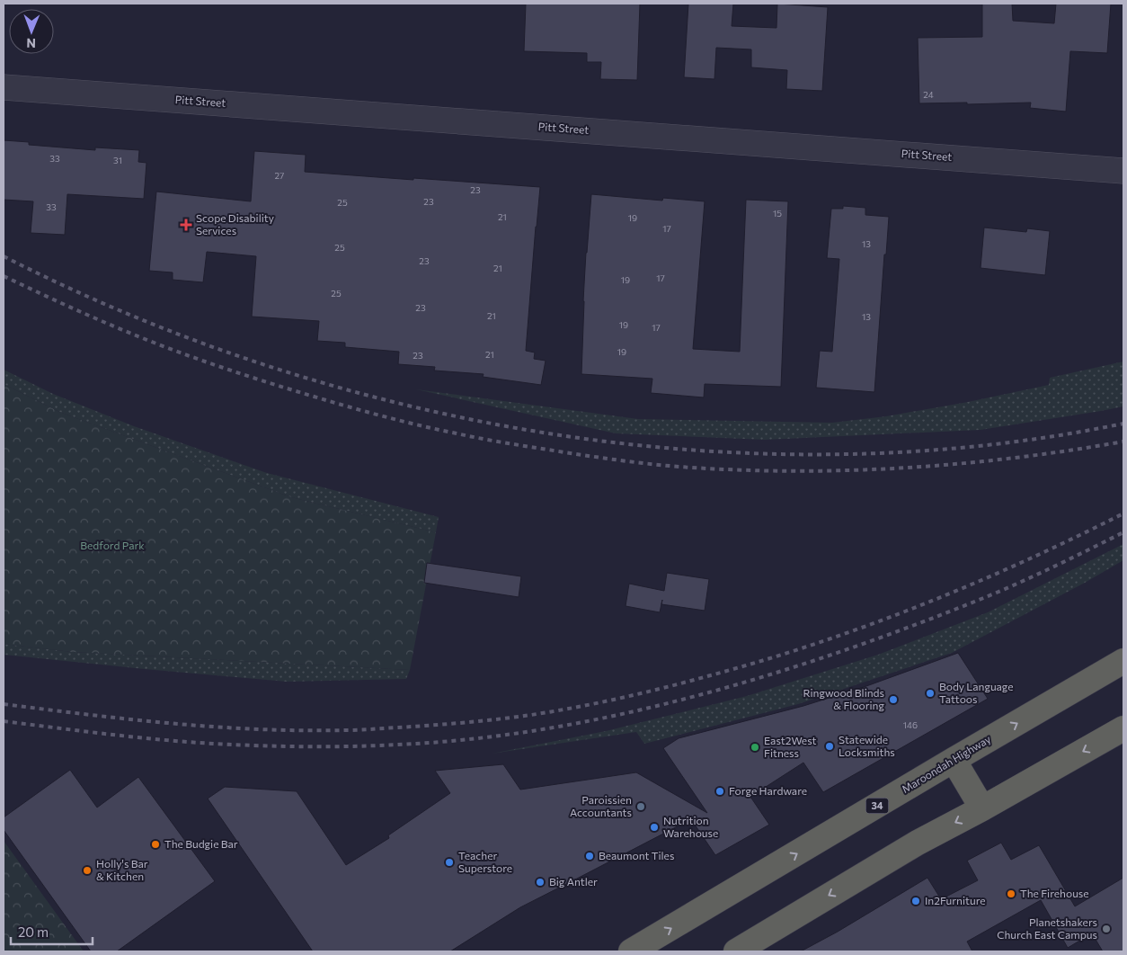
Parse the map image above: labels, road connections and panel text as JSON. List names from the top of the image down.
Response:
{
  "streets": {
    "highway": ["Maroondah Highway", "34"],
    "street": ["Pitt Street"]
  },
  "parks": ["Bedford Park"],
  "places": {
    "health": ["Scope Disability Services"],
    "other": [
      "Body Language Tattoos",
      "Ringwood Blinds & Flooring",
      "Statewide Locksmiths",
      "East2West Fitness",
      "Forge Hardware",
      "Paroissien Accountants",
      "Nutrition Warehouse",
      "The Budgie Bar",
      "Beaumont Tiles",
      "Teacher Superstore",
      "Holly's Bar & Kitchen",
      "Big Antler",
      "The Firehouse",
      "In2Furniture",
      "Planetshakers Church East Campus"
    ]
  },
  "house_numbers": [
    "24",
    "33",
    "31",
    "27",
    "23",
    "23",
    "25",
    "33",
    "15",
    "21",
    "19",
    "17",
    "13",
    "25",
    "23",
    "21",
    "17",
    "19",
    "25",
    "23",
    "21",
    "13",
    "19",
    "17",
    "19",
    "21",
    "23",
    "146"
  ],
  "scale_bar": "20 m",
  "north": "bottom"
}
